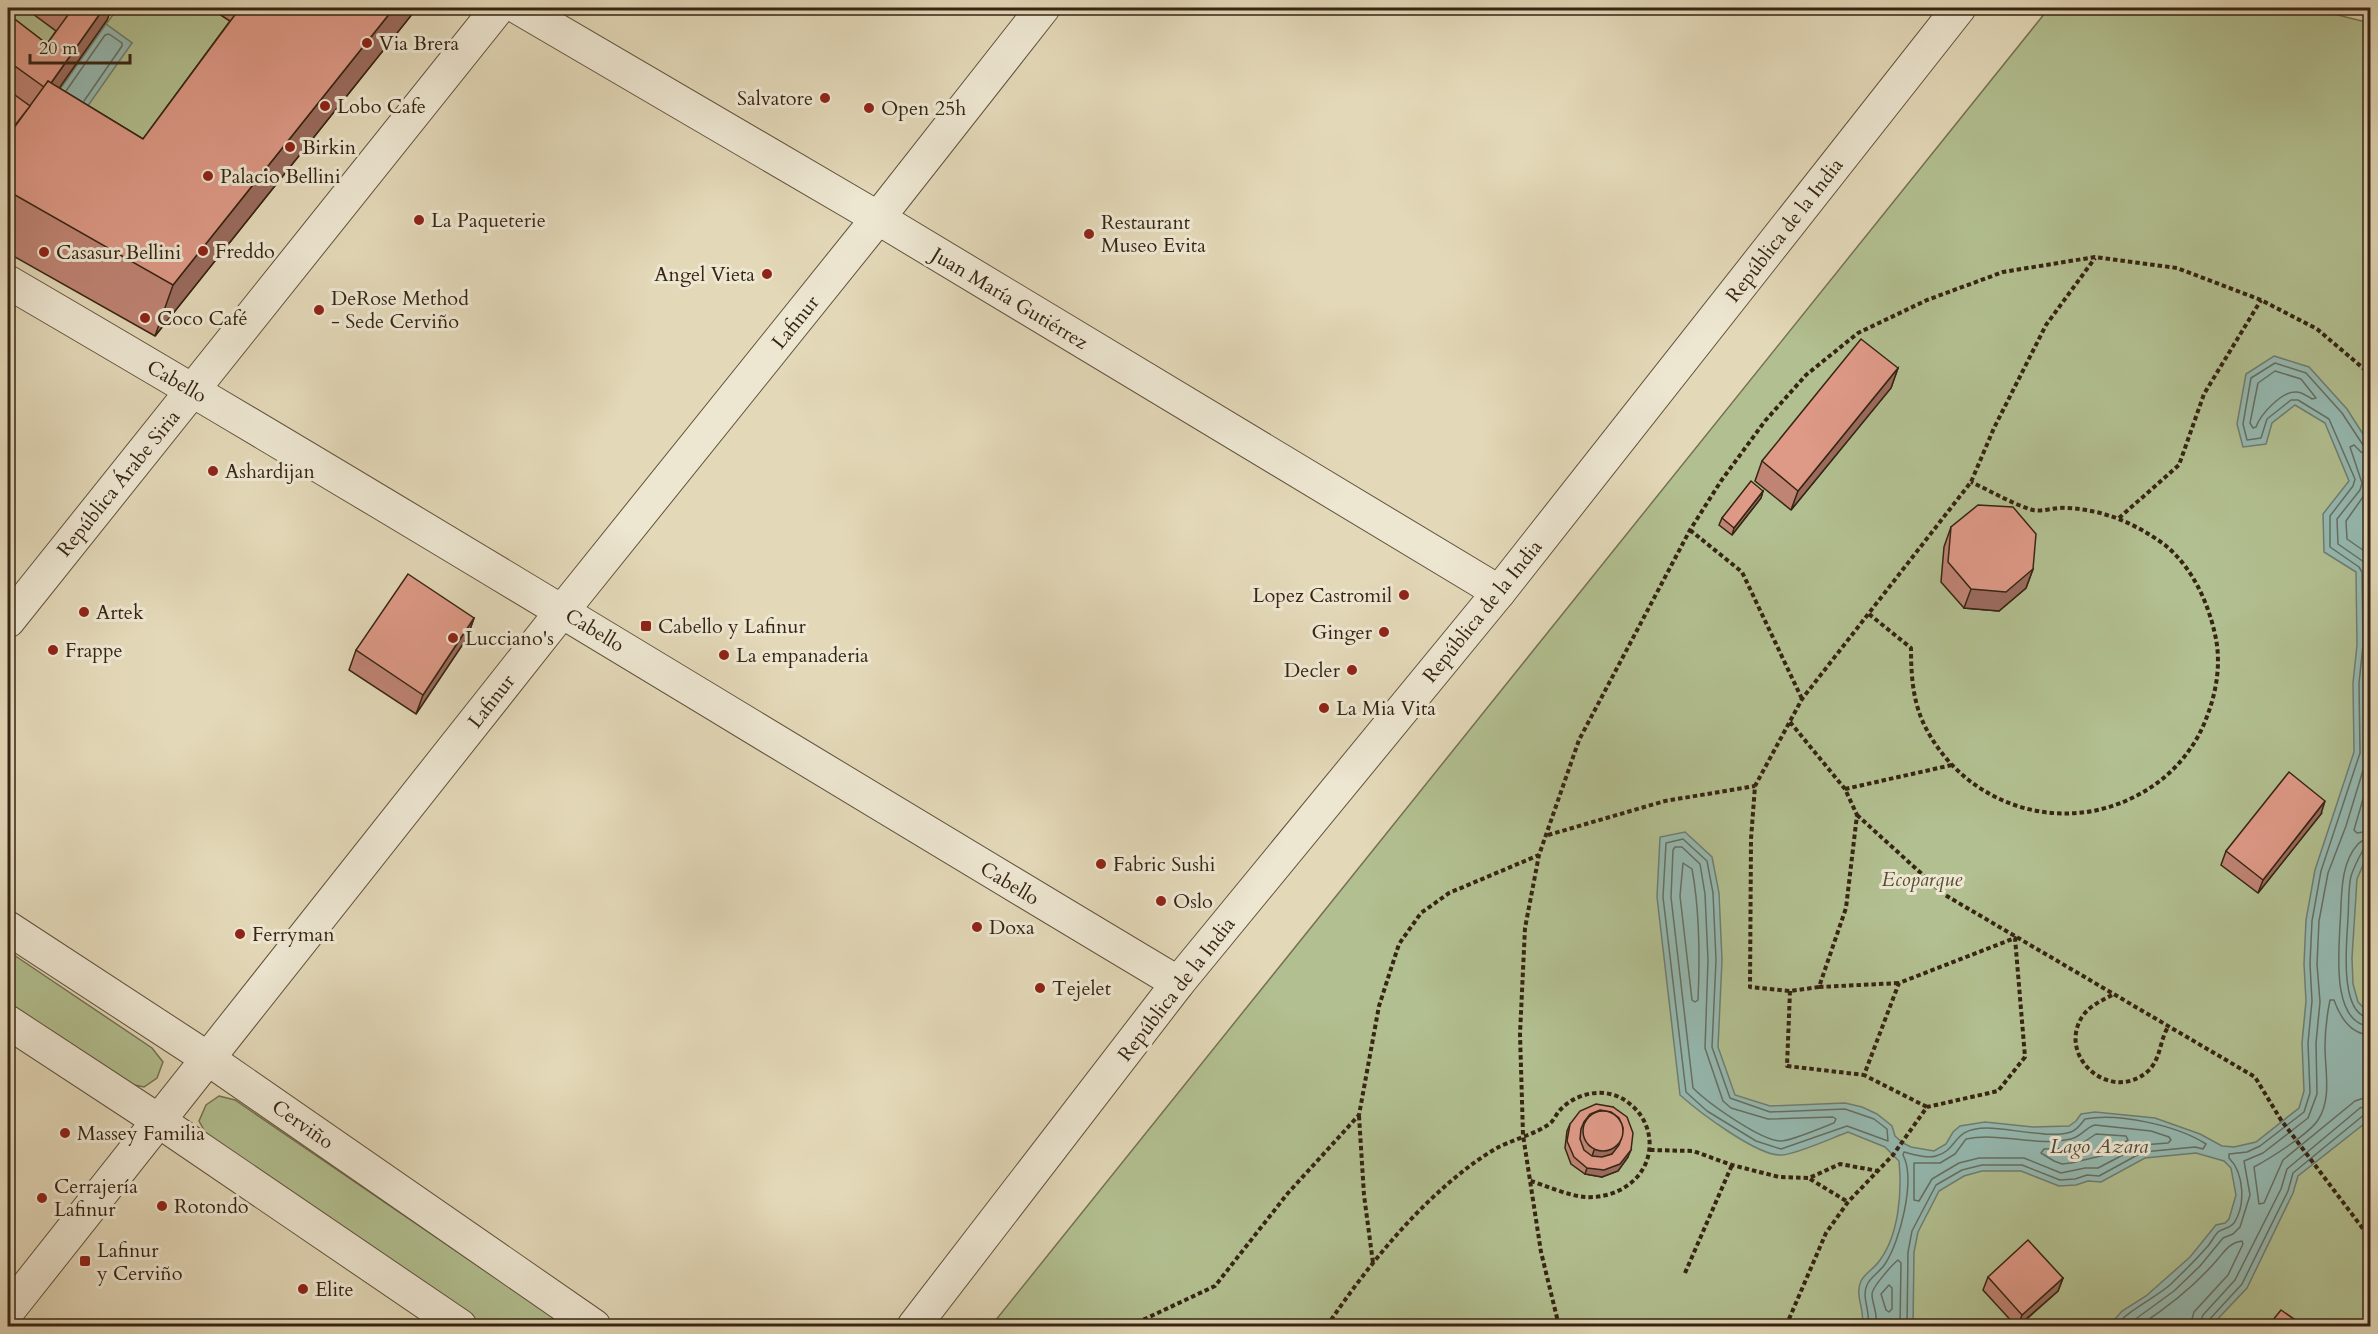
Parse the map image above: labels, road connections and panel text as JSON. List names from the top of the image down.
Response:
{
  "streets": {
    "street": [
      "República de la India",
      "Juan María Gutiérrez",
      "Lafinur",
      "Cabello",
      "República Árabe Siria",
      "Cerviño"
    ]
  },
  "crossings": [
    ["República de la India", "Juan María Gutiérrez"],
    ["República de la India", "Cabello"],
    ["Juan María Gutiérrez", "Lafinur"],
    ["Lafinur", "Cabello"],
    ["Lafinur", "Cerviño"],
    ["Cabello", "República Árabe Siria"]
  ],
  "water": ["Lago Azara"],
  "parks": ["Ecoparque"],
  "places": {
    "other": [
      "Via Brera",
      "Salvatore",
      "Lobo Cafe",
      "Open 25h",
      "Birkin",
      "Palacio Bellini",
      "La Paqueterie",
      "Restaurant Museo Evita",
      "Freddo",
      "Casasur Bellini",
      "Angel Vieta",
      "DeRose Method - Sede Cerviño",
      "Coco Café",
      "Ashardijan",
      "Lopez Castromil",
      "Artek",
      "Ginger",
      "Lucciano's",
      "Frappe",
      "La empanaderia",
      "Decler",
      "La Mia Vita",
      "Fabric Sushi",
      "Oslo",
      "Doxa",
      "Ferryman",
      "Tejelet",
      "Massey Familia",
      "Cerrajería Lafinur",
      "Rotondo",
      "Elite"
    ],
    "transit": ["Cabello y Lafinur", "Lafinur y Cerviño"]
  },
  "scale_bar": "20 m"
}
